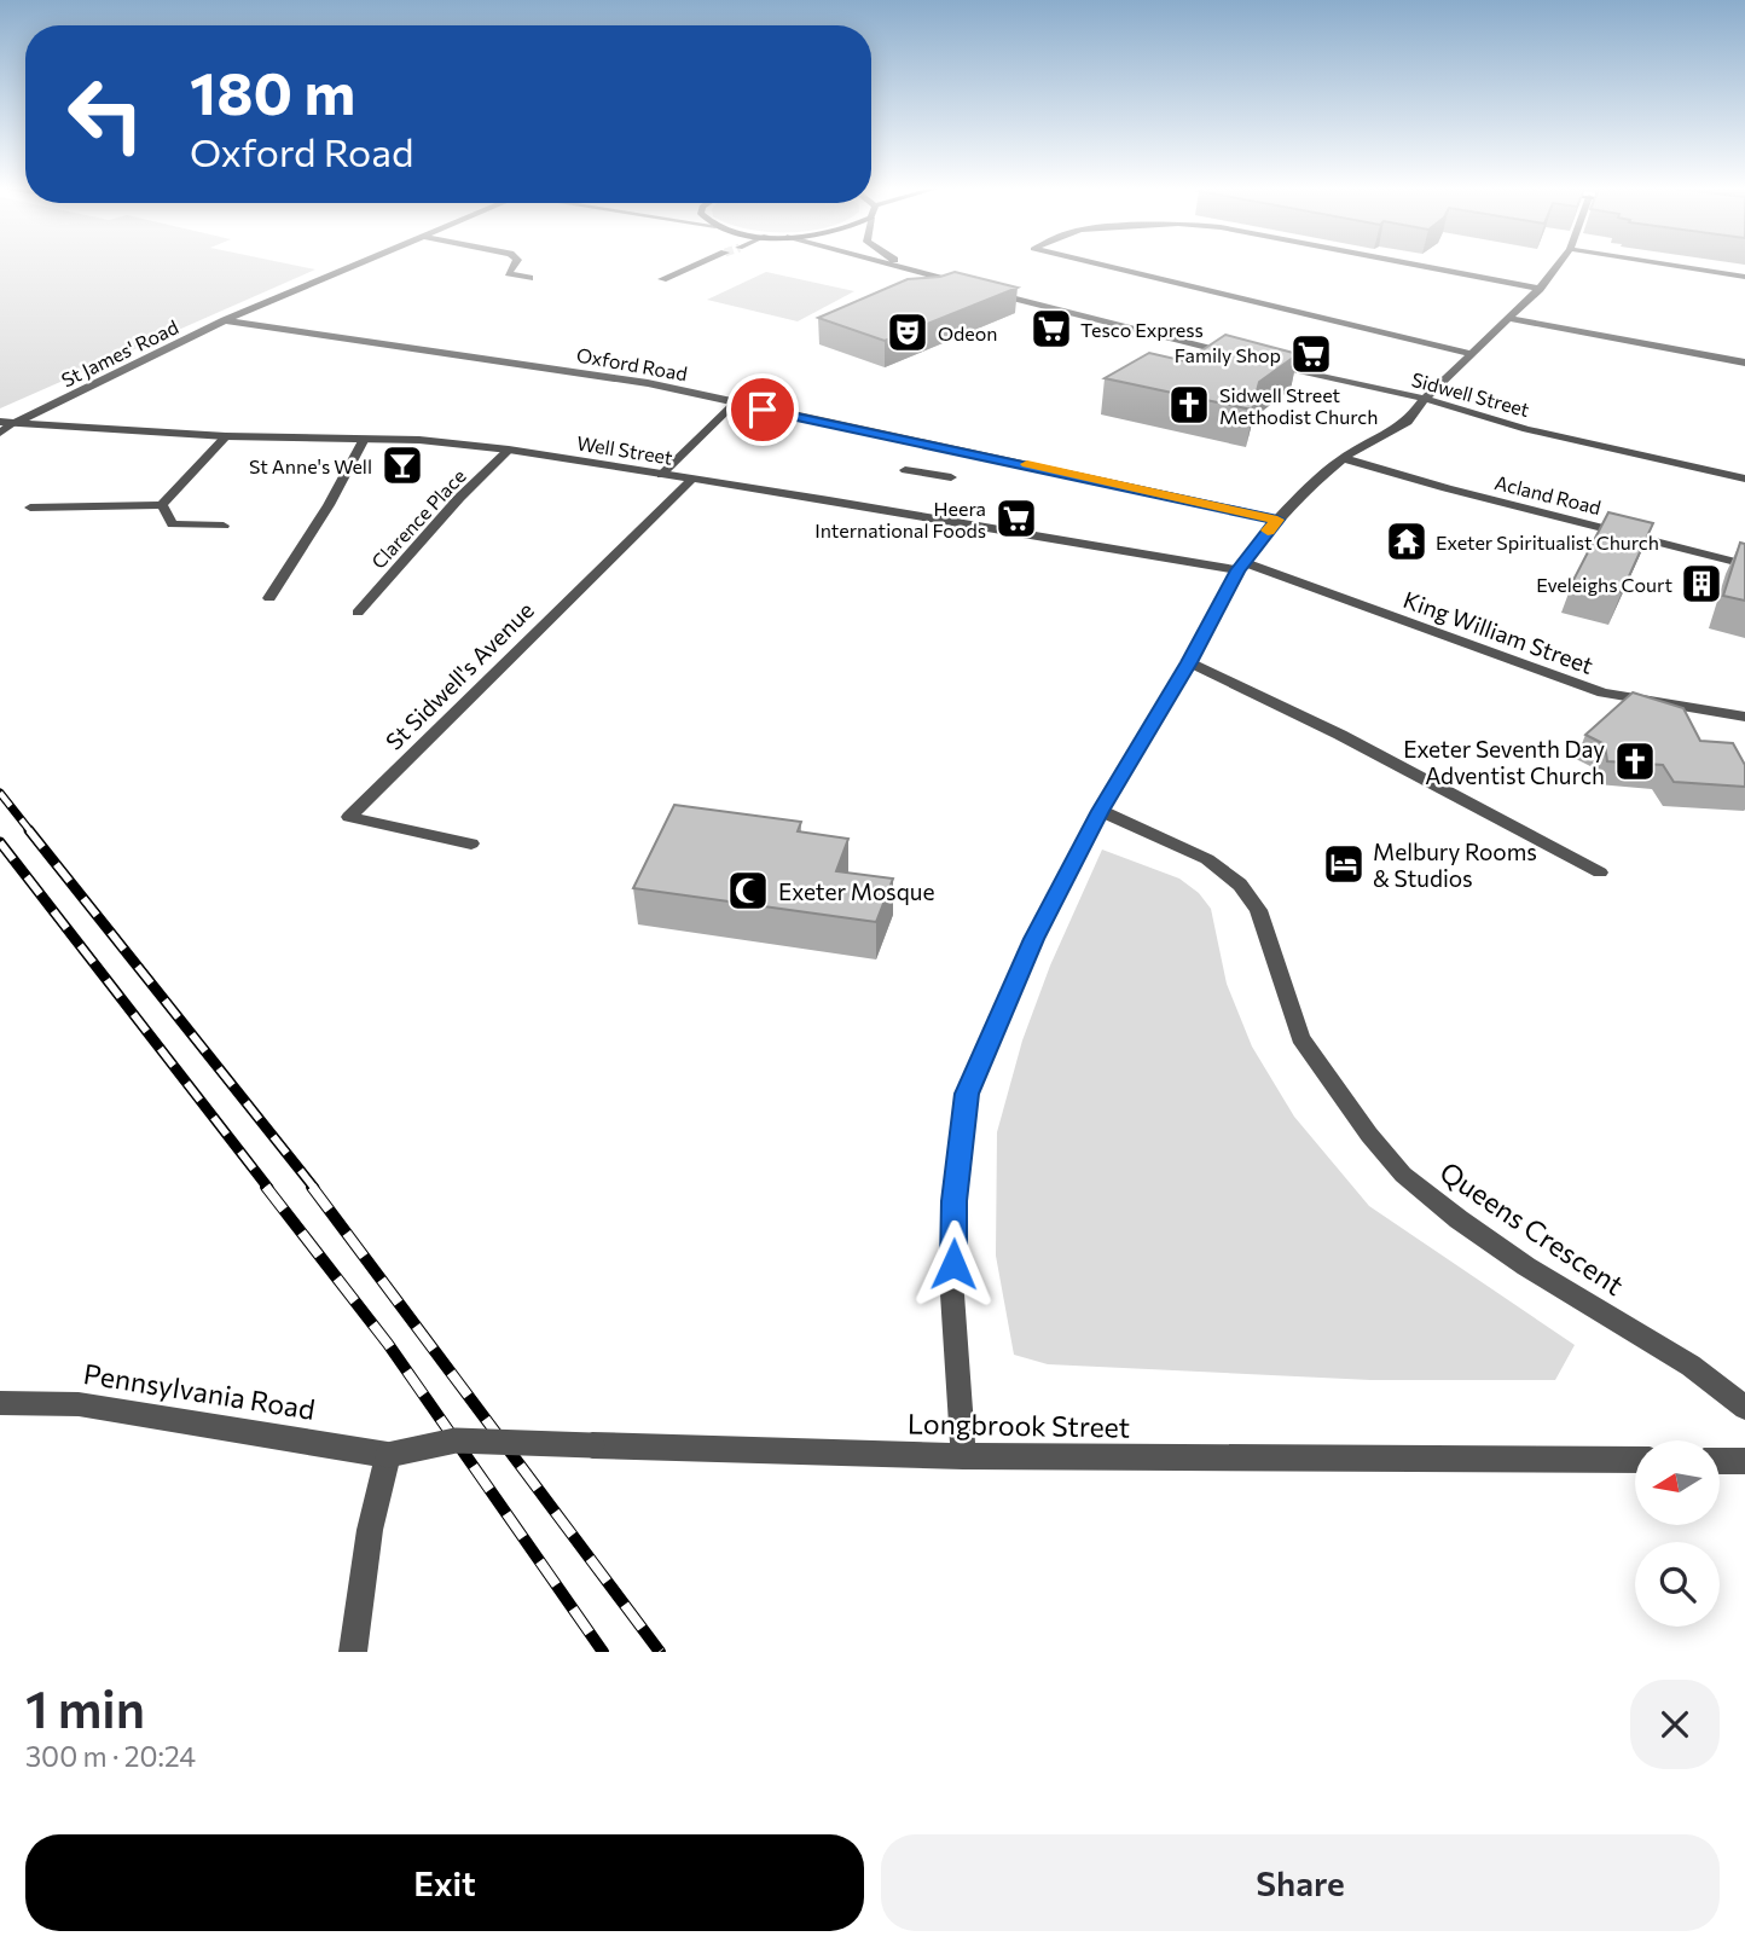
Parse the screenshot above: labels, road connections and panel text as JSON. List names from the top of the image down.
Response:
{
  "streets": {
    "street": [
      "St James' Road",
      "Oxford Road",
      "Sidwell Street",
      "Well Street",
      "Acland Road",
      "Clarence Place",
      "King William Street",
      "St Sidwell's Avenue",
      "Queens Crescent",
      "Pennsylvania Road",
      "Longbrook Street"
    ]
  },
  "crossings": [
    ["St James' Road", "Oxford Road"],
    ["St James' Road", "Well Street"],
    ["Well Street", "Clarence Place"],
    ["Well Street", "King William Street"],
    ["Well Street", "St Sidwell's Avenue"],
    ["Pennsylvania Road", "Longbrook Street"]
  ],
  "places": {
    "supermarket": ["Tesco Express", "Family Shop", "Heera International Foods"],
    "theatre": ["Odeon"],
    "church": ["Sidwell Street Methodist Church", "Exeter Seventh Day Adventist Church"],
    "bar": ["St Anne's Well"],
    "temple": ["Exeter Spiritualist Church"],
    "building": ["Eveleighs Court"],
    "hotel": ["Melbury Rooms & Studios"],
    "mosque": ["Exeter Mosque"]
  },
  "north": "left",
  "page": {
    "turn": ["180 m", "Oxford Road"],
    "heading": ["1 min", "300 m · 20:24"],
    "buttons": ["Exit", "Share"]
  }
}
